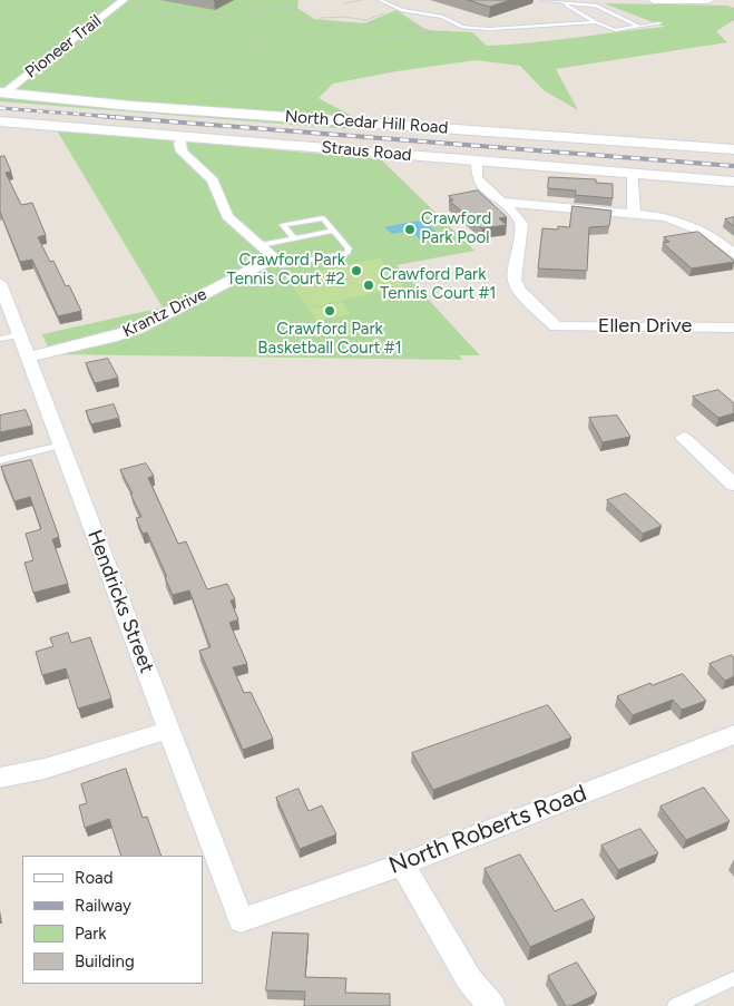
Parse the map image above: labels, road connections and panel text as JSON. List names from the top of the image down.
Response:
{
  "streets": {
    "street": [
      "Pioneer Trail",
      "North Cedar Hill Road",
      "Straus Road",
      "Krantz Drive",
      "Ellen Drive",
      "Hendricks Street",
      "North Roberts Road"
    ]
  },
  "crossings": [
    ["Pioneer Trail", "North Cedar Hill Road"],
    ["Krantz Drive", "Hendricks Street"],
    ["Hendricks Street", "North Roberts Road"]
  ],
  "places": [
    "Crawford Park Pool",
    "Crawford Park Tennis Court #2",
    "Crawford Park Tennis Court #1",
    "Crawford Park Basketball Court #1"
  ],
  "legend": [
    "Road",
    "Railway",
    "Park",
    "Building"
  ]
}
